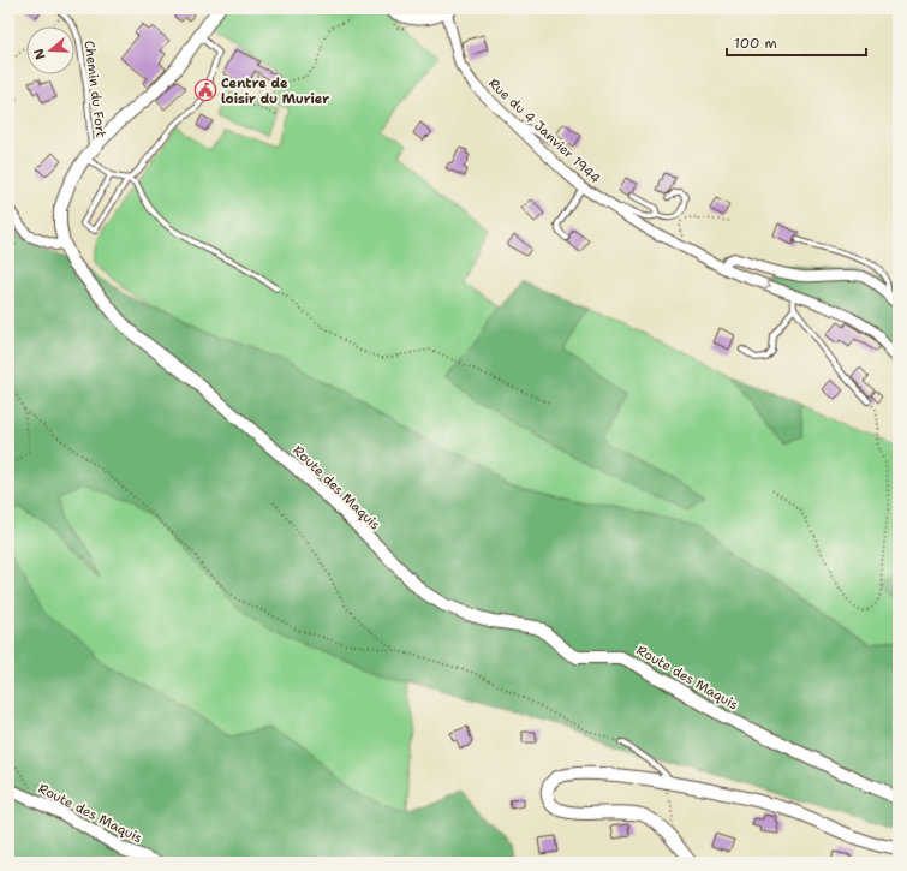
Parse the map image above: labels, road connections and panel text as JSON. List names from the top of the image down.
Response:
{
  "streets": {
    "street": ["Rue du 4 Janvier 1944", "Route des Maquis"],
    "lane": ["Chemin du Fort"]
  },
  "crossings": [
    ["Chemin du Fort", "Route des Maquis"]
  ],
  "places": {
    "public building": ["Centre de loisir du Murier"]
  },
  "scale_bar": "100 m",
  "north": "left"
}
